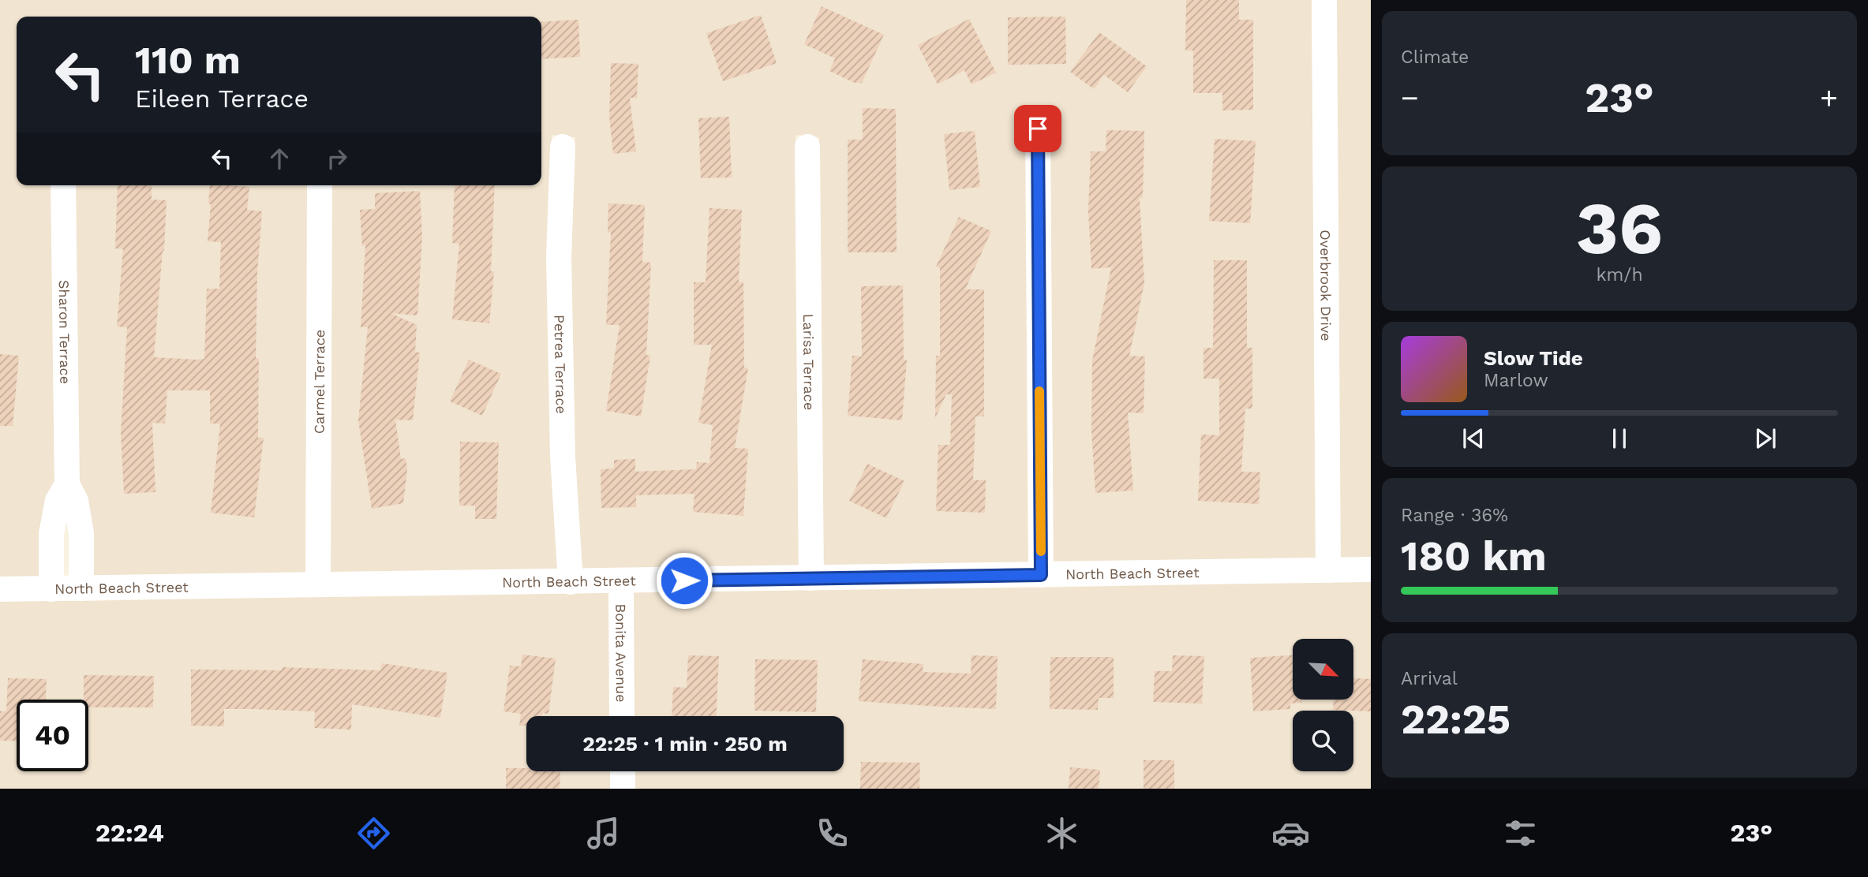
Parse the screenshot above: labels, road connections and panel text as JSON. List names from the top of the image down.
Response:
{
  "streets": {
    "street": [
      "Overbrook Drive",
      "Sharon Terrace",
      "Larisa Terrace",
      "Petrea Terrace",
      "Carmel Terrace",
      "North Beach Street",
      "Bonita Avenue"
    ]
  },
  "crossings": [
    ["Overbrook Drive", "North Beach Street"],
    ["Sharon Terrace", "North Beach Street"],
    ["Larisa Terrace", "North Beach Street"],
    ["Petrea Terrace", "North Beach Street"],
    ["Carmel Terrace", "North Beach Street"],
    ["North Beach Street", "Bonita Avenue"]
  ],
  "north": "bottom right",
  "page": {
    "tile": [
      "Climate",
      ["36", "km/h"],
      ["Range · 36%", "180 km"],
      ["Arrival", "22:25"]
    ],
    "turn": ["110 m", "Eileen Terrace"],
    "heat": ["−", "23°", "+"],
    "song": ["Slow Tide", "Marlow"],
    "limit": "40",
    "trip": "22:25 · 1 min · 250 m",
    "tabs": ["22:24", "23°"]
  }
}
